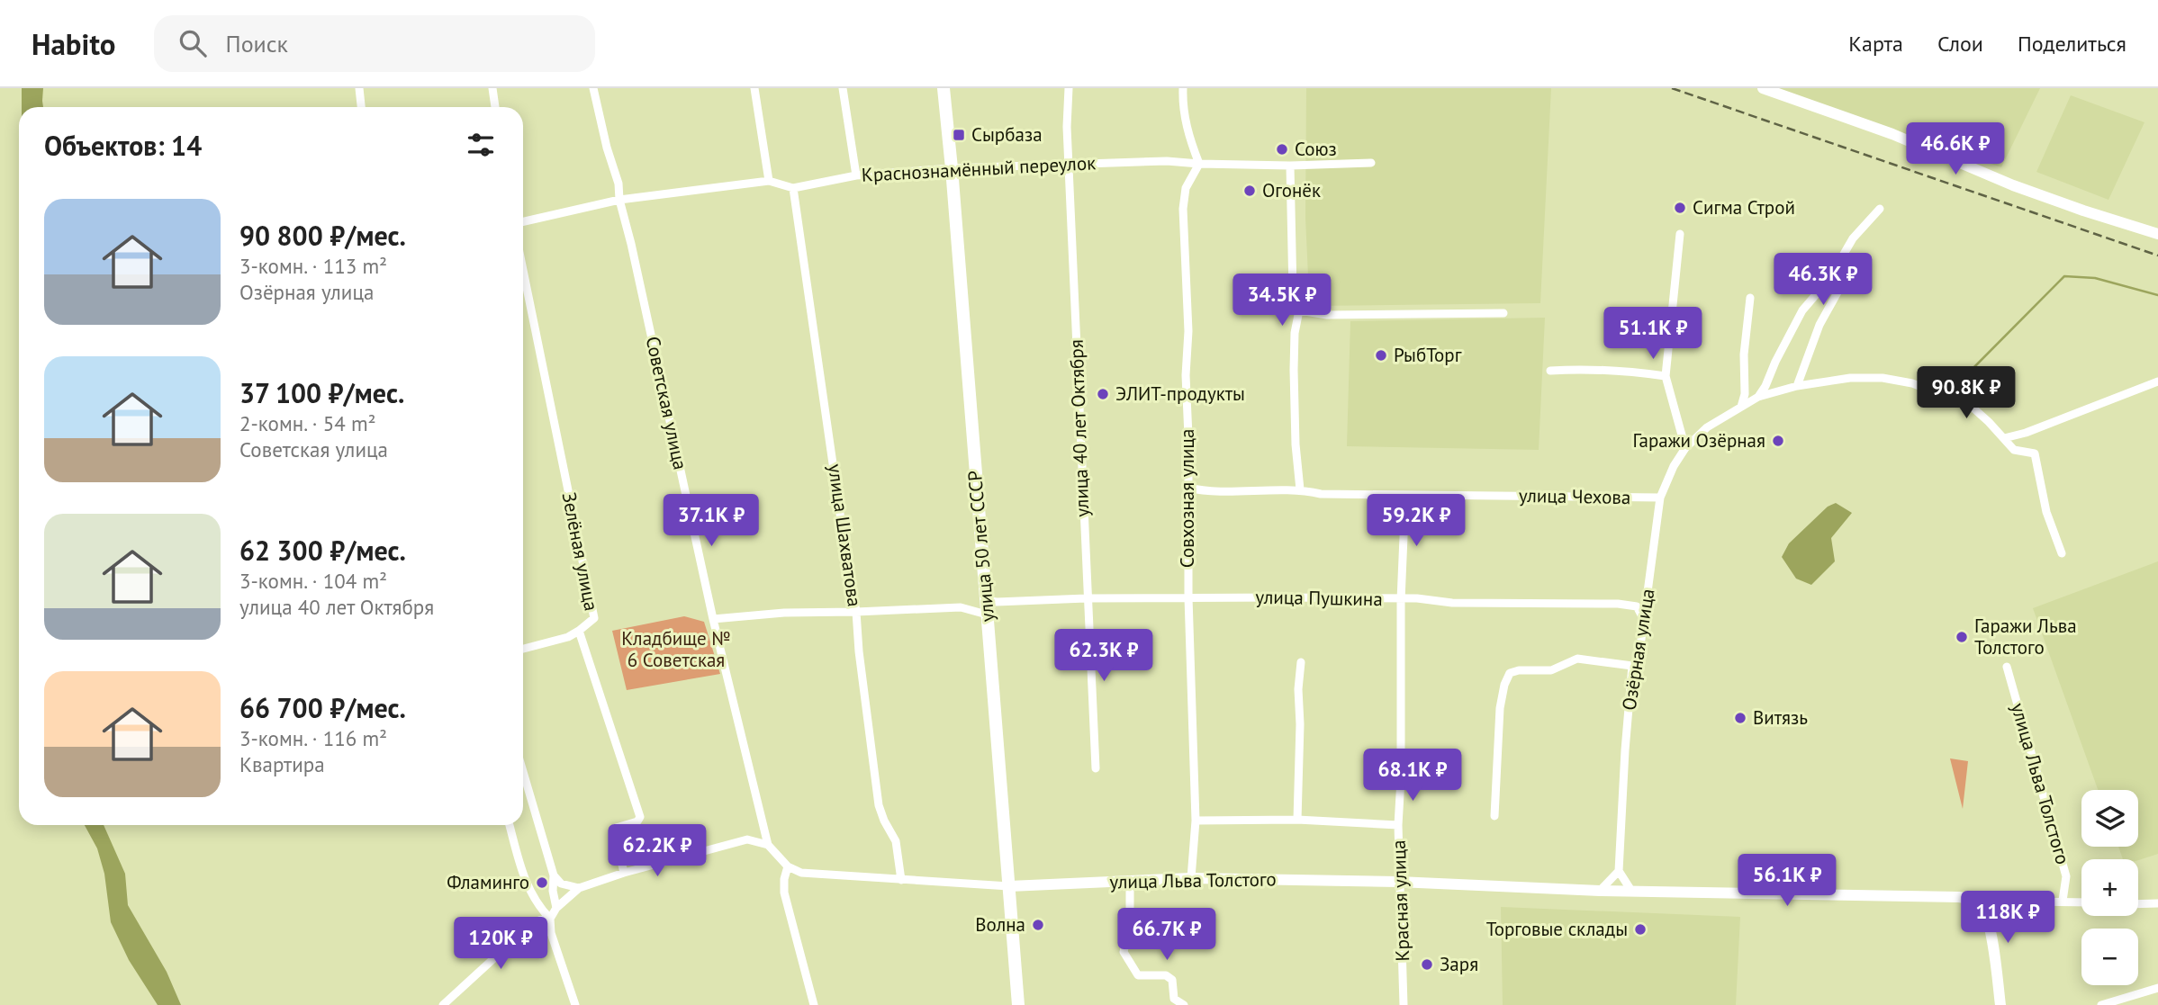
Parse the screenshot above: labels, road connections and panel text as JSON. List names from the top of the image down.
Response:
{
  "streets": {
    "main road": ["улица 50 лет СССР"],
    "street": [
      "Краснознамённый переулок",
      "Советская улица",
      "улица 40 лет Октября",
      "улица Чехова",
      "Совхозная улица",
      "улица Шахватова",
      "Зелёная улица",
      "улица Пушкина",
      "Озёрная улица",
      "улица Льва Толстого",
      "Красная улица"
    ]
  },
  "crossings": [
    ["Краснознамённый переулок", "Советская улица"],
    ["Краснознамённый переулок", "улица 40 лет Октября"],
    ["Краснознамённый переулок", "Совхозная улица"],
    ["Краснознамённый переулок", "улица Шахватова"],
    ["Краснознамённый переулок", "улица 50 лет СССР"],
    ["Советская улица", "улица Льва Толстого"],
    ["улица 40 лет Октября", "улица Пушкина"],
    ["улица Чехова", "Совхозная улица"],
    ["улица Чехова", "Озёрная улица"],
    ["улица Чехова", "Красная улица"],
    ["Совхозная улица", "улица Пушкина"],
    ["Совхозная улица", "улица Льва Толстого"],
    ["улица Шахватова", "улица Льва Толстого"],
    ["улица 50 лет СССР", "улица Пушкина"],
    ["улица 50 лет СССР", "улица Льва Толстого"],
    ["улица Пушкина", "Озёрная улица"],
    ["улица Пушкина", "Красная улица"],
    ["улица Льва Толстого", "Красная улица"]
  ],
  "parks": ["Кладбище № 6 Советская"],
  "places": {
    "transit": ["Сырбаза"],
    "other": [
      "Союз",
      "Огонёк",
      "Сигма Строй",
      "РыбТорг",
      "ЭЛИТ-продукты",
      "Гаражи Озёрная",
      "Гаражи Льва Толстого",
      "Витязь",
      "Фламинго",
      "Волна",
      "Торговые склады",
      "Заря"
    ]
  },
  "page": {
    "header": "Habito",
    "search": "Поиск",
    "nav": ["Карта", "Слои", "Поделиться"],
    "heading": "Объектов: 14",
    "price": [
      "46.6K ₽",
      "46.3K ₽",
      "34.5K ₽",
      "51.1K ₽",
      "90.8K ₽",
      "37.1K ₽",
      "59.2K ₽",
      "62.3K ₽",
      "68.1K ₽",
      "62.2K ₽",
      "56.1K ₽",
      "118K ₽",
      "66.7K ₽",
      "120K ₽"
    ],
    "list": [
      {
        "name": "90 800 ₽/мес.",
        "note": "3-комн. · 113 m² · Озёрная улица"
      },
      {
        "name": "37 100 ₽/мес.",
        "note": "2-комн. · 54 m² · Советская улица"
      },
      {
        "name": "62 300 ₽/мес.",
        "note": "3-комн. · 104 m² · улица 40 лет Октября"
      },
      {
        "name": "66 700 ₽/мес.",
        "note": "3-комн. · 116 m² · Квартира"
      }
    ],
    "map_buttons": ["+", "−"]
  }
}
